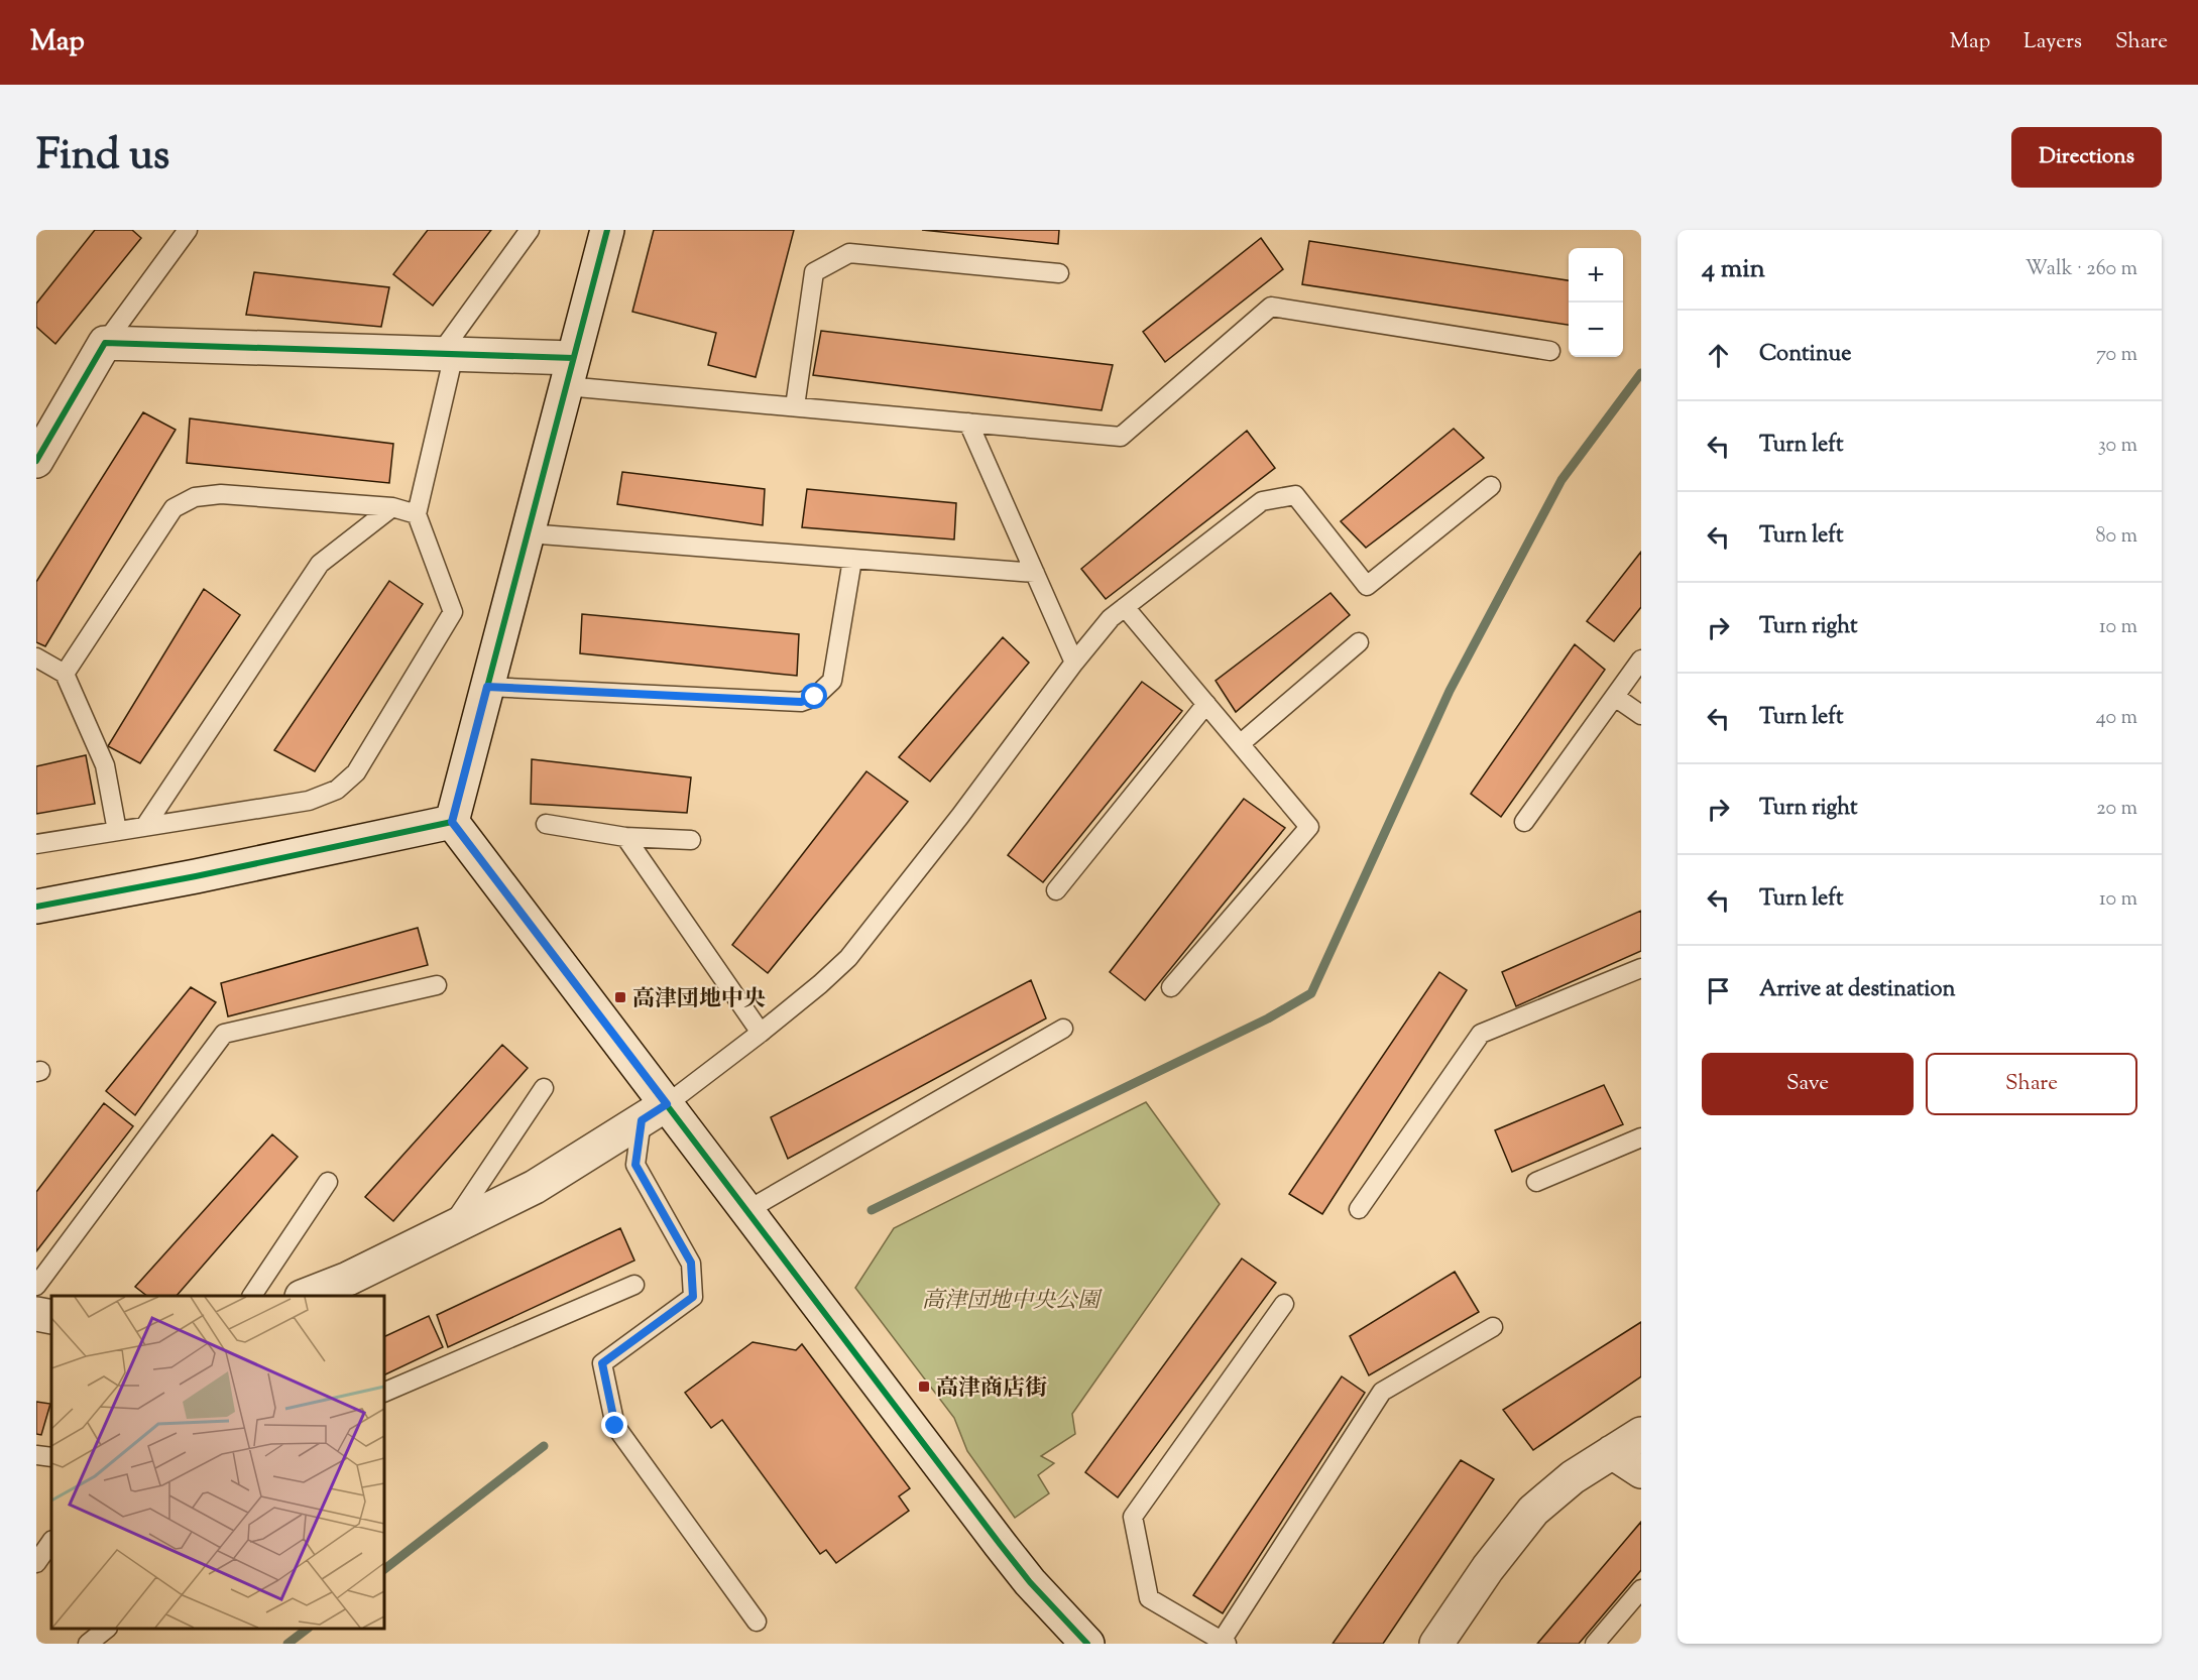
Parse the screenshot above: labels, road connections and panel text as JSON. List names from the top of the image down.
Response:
{
  "parks": ["高津団地中央公園"],
  "places": {
    "transit": ["高津団地中央", "高津商店街"]
  },
  "page": {
    "header": "Map",
    "nav": ["Map", "Layers", "Share"],
    "title": "Find us",
    "buttons": [
      "Directions",
      ["Save", "Share"]
    ],
    "heading": ["4 min", "Walk · 260 m"],
    "map_buttons": ["+", "−"],
    "list": [
      ["Continue", "70 m"],
      ["Turn left", "30 m"],
      ["Turn left", "80 m"],
      ["Turn right", "10 m"],
      ["Turn left", "40 m"],
      ["Turn right", "20 m"],
      ["Turn left", "10 m"],
      "Arrive at destination"
    ]
  }
}
